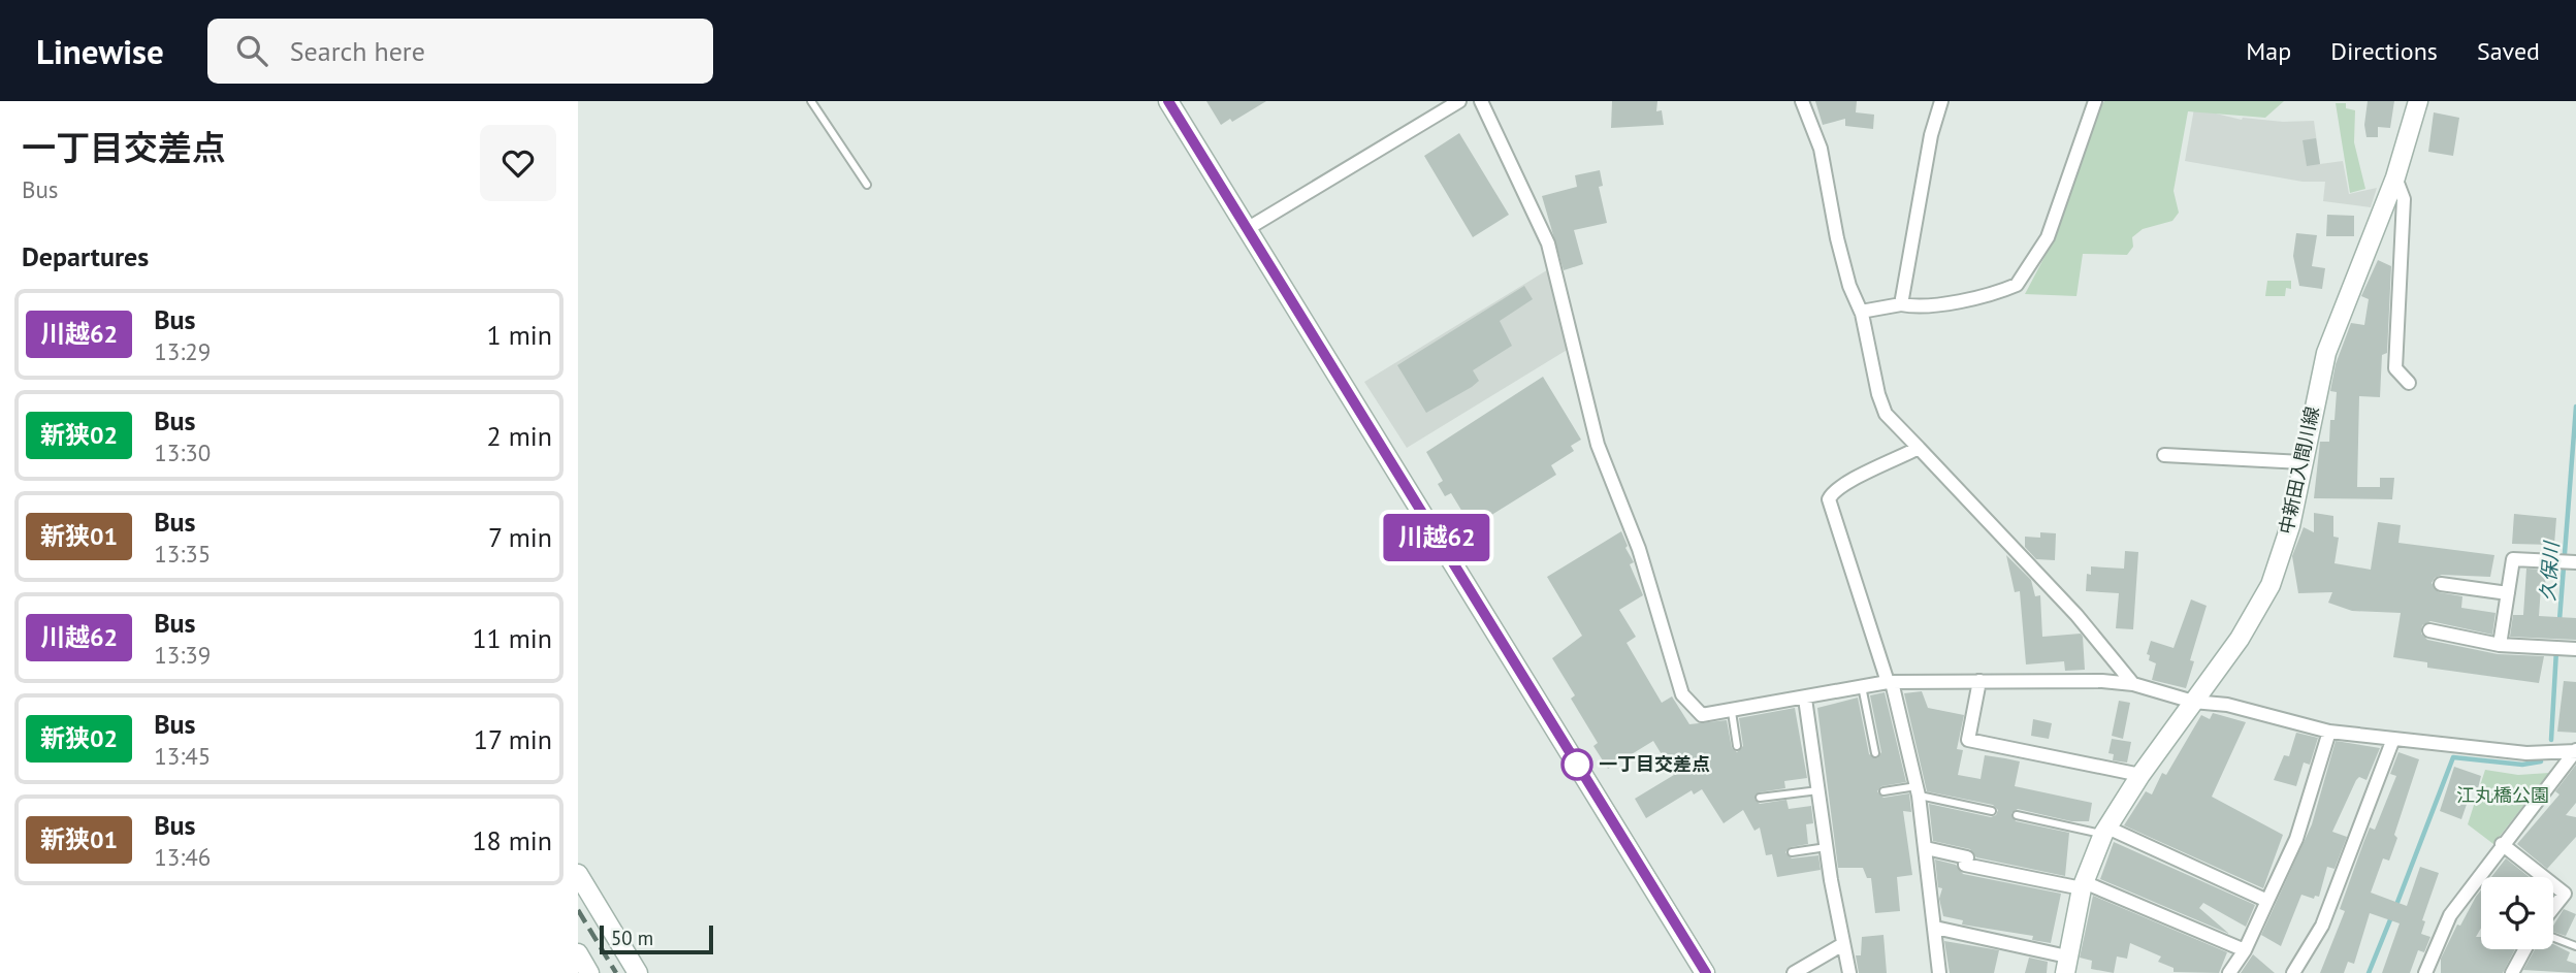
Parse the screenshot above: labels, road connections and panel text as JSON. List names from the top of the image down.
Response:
{
  "streets": {
    "street": ["中新田入間川線"]
  },
  "water": ["久保川"],
  "parks": ["江丸橋公園"],
  "places": ["一丁目交差点"],
  "lines": ["bus line 川越62"],
  "scale_bar": "50 m",
  "page": {
    "header": "Linewise",
    "search": "Search here",
    "nav": ["Map", "Directions", "Saved"],
    "heading": [
      ["一丁目交差点", "Bus"],
      "Departures"
    ],
    "on_map": "川越62",
    "list": [
      {
        "mark": "川越62",
        "name": "Bus",
        "note": "13:29",
        "value": "1 min"
      },
      {
        "mark": "新狭02",
        "name": "Bus",
        "note": "13:30",
        "value": "2 min"
      },
      {
        "mark": "新狭01",
        "name": "Bus",
        "note": "13:35",
        "value": "7 min"
      },
      {
        "mark": "川越62",
        "name": "Bus",
        "note": "13:39",
        "value": "11 min"
      },
      {
        "mark": "新狭02",
        "name": "Bus",
        "note": "13:45",
        "value": "17 min"
      },
      {
        "mark": "新狭01",
        "name": "Bus",
        "note": "13:46",
        "value": "18 min"
      }
    ],
    "scale": "50 m"
  }
}
